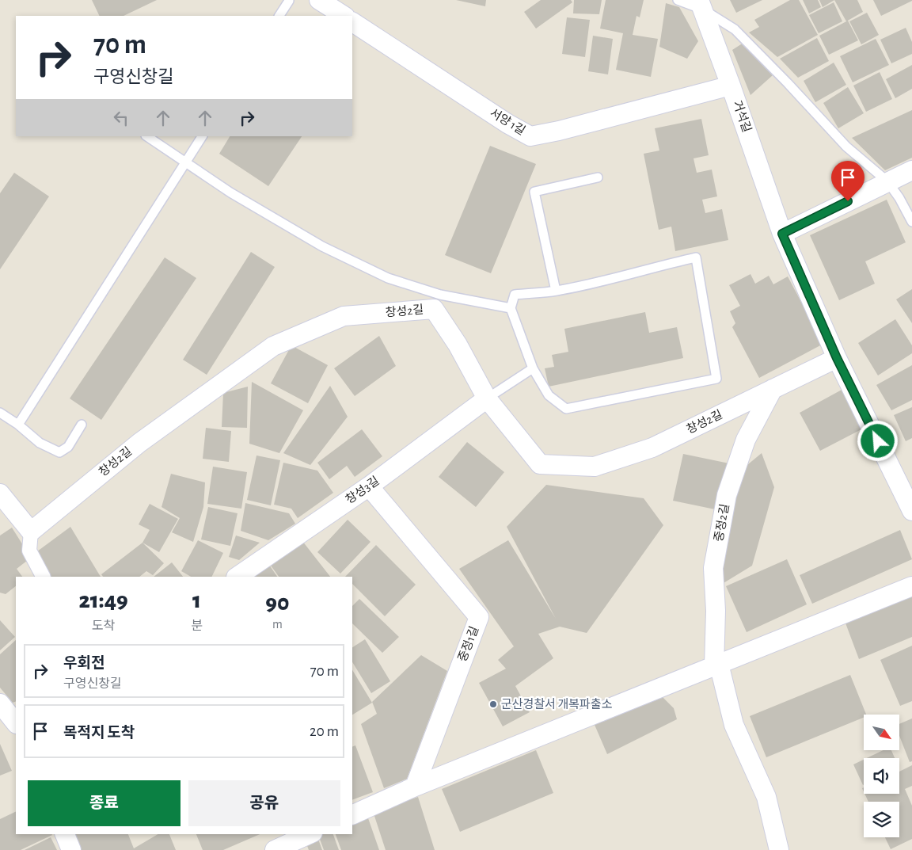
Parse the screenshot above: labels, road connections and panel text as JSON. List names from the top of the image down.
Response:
{
  "streets": {
    "street": [
      "거석길",
      "서양 1길",
      "창성2길",
      "창성3길",
      "중정2길",
      "중정1길"
    ]
  },
  "crossings": [
    ["거석길", "서양 1길"],
    ["거석길", "창성2길"],
    ["창성2길", "창성3길"],
    ["창성2길", "중정2길"],
    ["창성3길", "중정1길"]
  ],
  "places": ["군산경찰서 개복파출소"],
  "north": "bottom right",
  "page": {
    "turn": ["70 m", "구영신창길"],
    "eta": [
      "21:49",
      "도착",
      "1",
      "분",
      "90",
      "m"
    ],
    "list": [
      {
        "name": "우회전",
        "note": "구영신창길",
        "value": "70 m"
      },
      {
        "name": "목적지 도착",
        "value": "20 m"
      }
    ],
    "buttons": ["종료", "공유"]
  }
}
